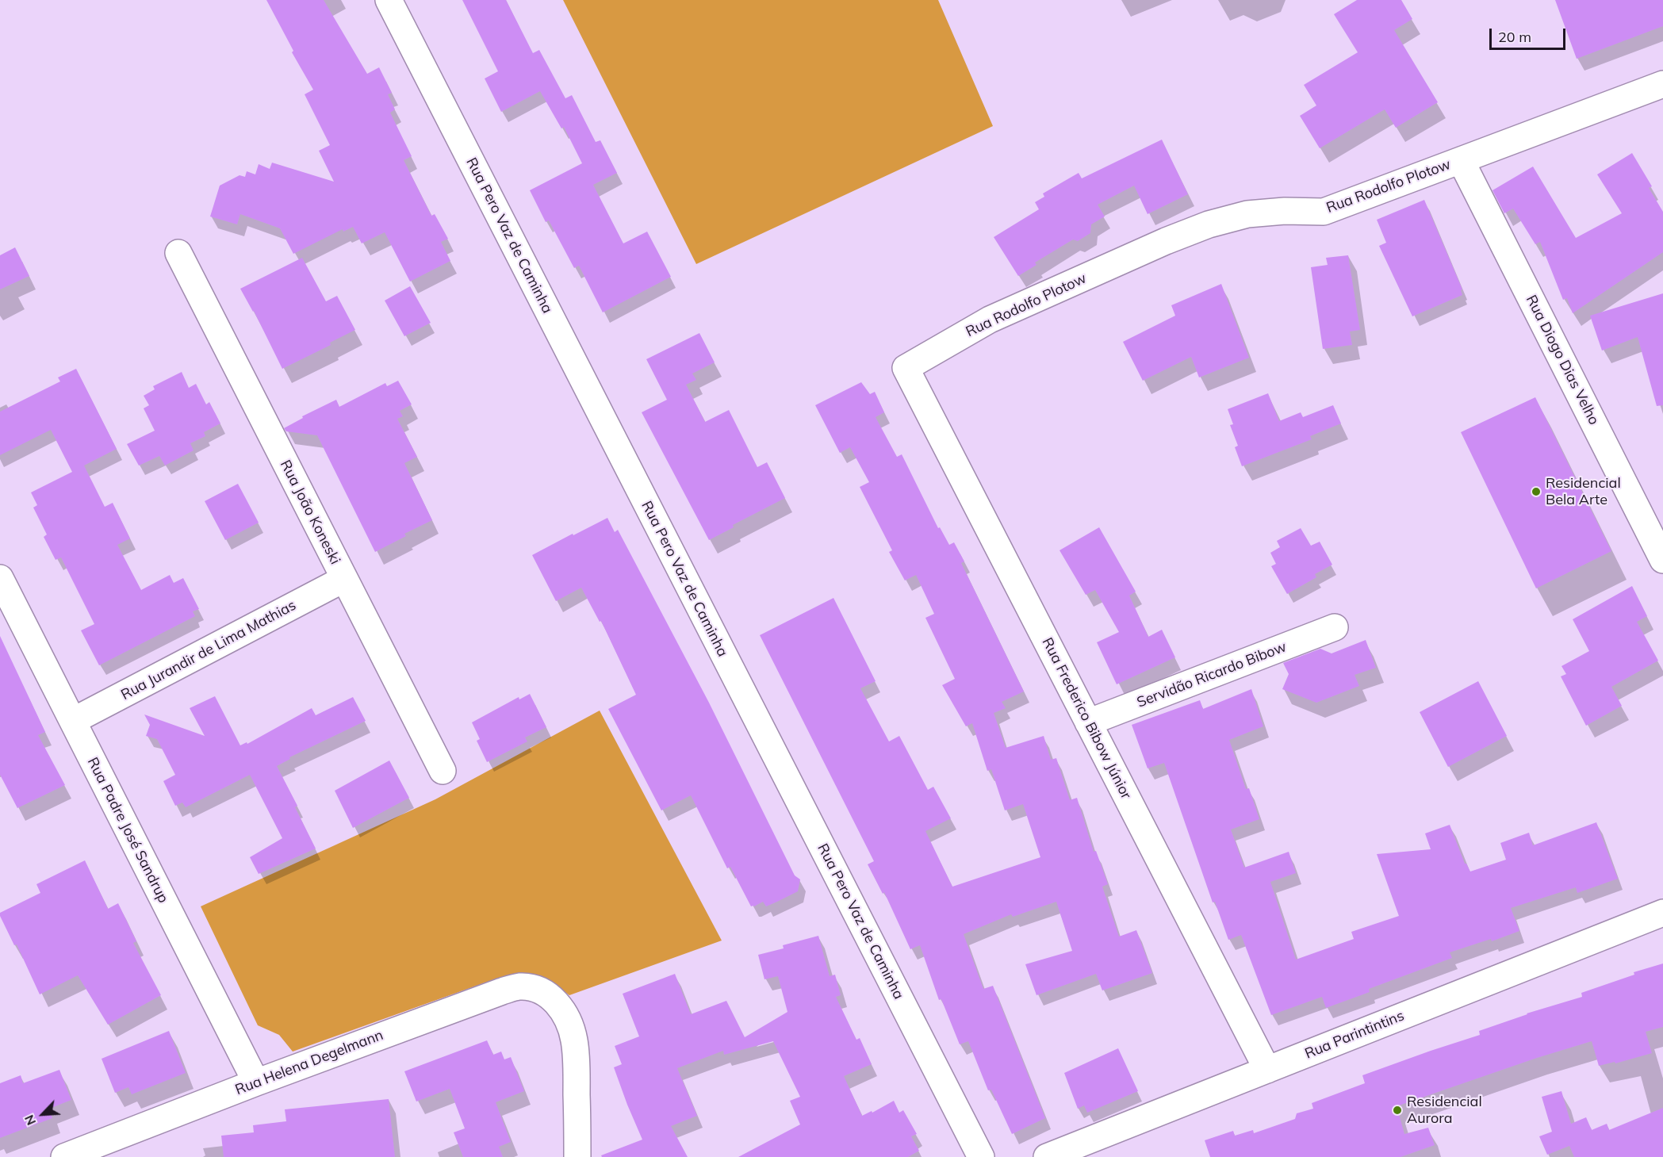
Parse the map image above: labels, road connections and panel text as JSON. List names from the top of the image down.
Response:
{
  "streets": {
    "street": [
      "Rua Rodolfo Plotow",
      "Rua Pero Vaz de Caminha",
      "Rua Diogo Dias Velho",
      "Rua João Koneski",
      "Rua Jurandir de Lima Mathias",
      "Servidão Ricardo Bibow",
      "Rua Frederico Bibow Júnior",
      "Rua Padre José Sandrup",
      "Rua Parintintins",
      "Rua Helena Degelmann"
    ]
  },
  "crossings": [
    ["Rua Rodolfo Plotow", "Rua Diogo Dias Velho"],
    ["Rua Rodolfo Plotow", "Rua Frederico Bibow Júnior"],
    ["Rua João Koneski", "Rua Jurandir de Lima Mathias"],
    ["Rua Jurandir de Lima Mathias", "Rua Padre José Sandrup"],
    ["Servidão Ricardo Bibow", "Rua Frederico Bibow Júnior"],
    ["Rua Frederico Bibow Júnior", "Rua Parintintins"],
    ["Rua Padre José Sandrup", "Rua Helena Degelmann"]
  ],
  "places": ["Residencial Bela Arte", "Residencial Aurora"],
  "scale_bar": "20 m",
  "north": "bottom left"
}
